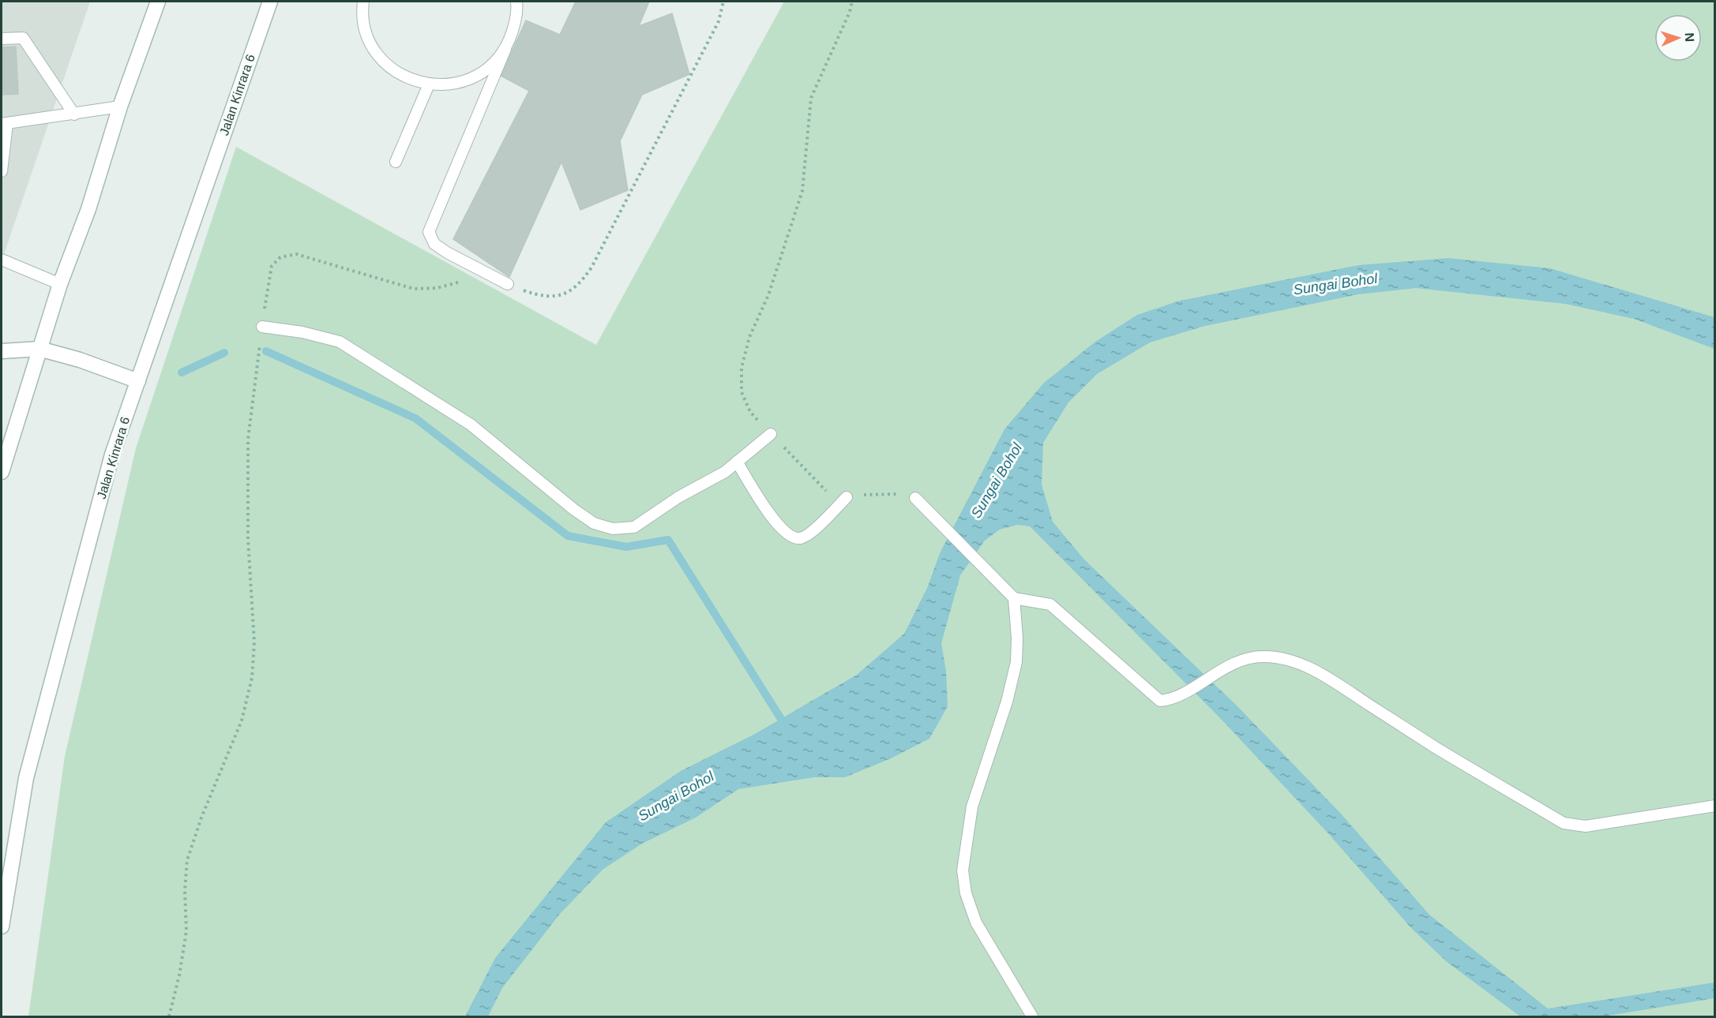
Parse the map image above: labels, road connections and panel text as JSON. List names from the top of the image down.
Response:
{
  "streets": {
    "main road": ["Jalan Kinrara 6"]
  },
  "water": ["Sungai Bohol"],
  "north": "right"
}
